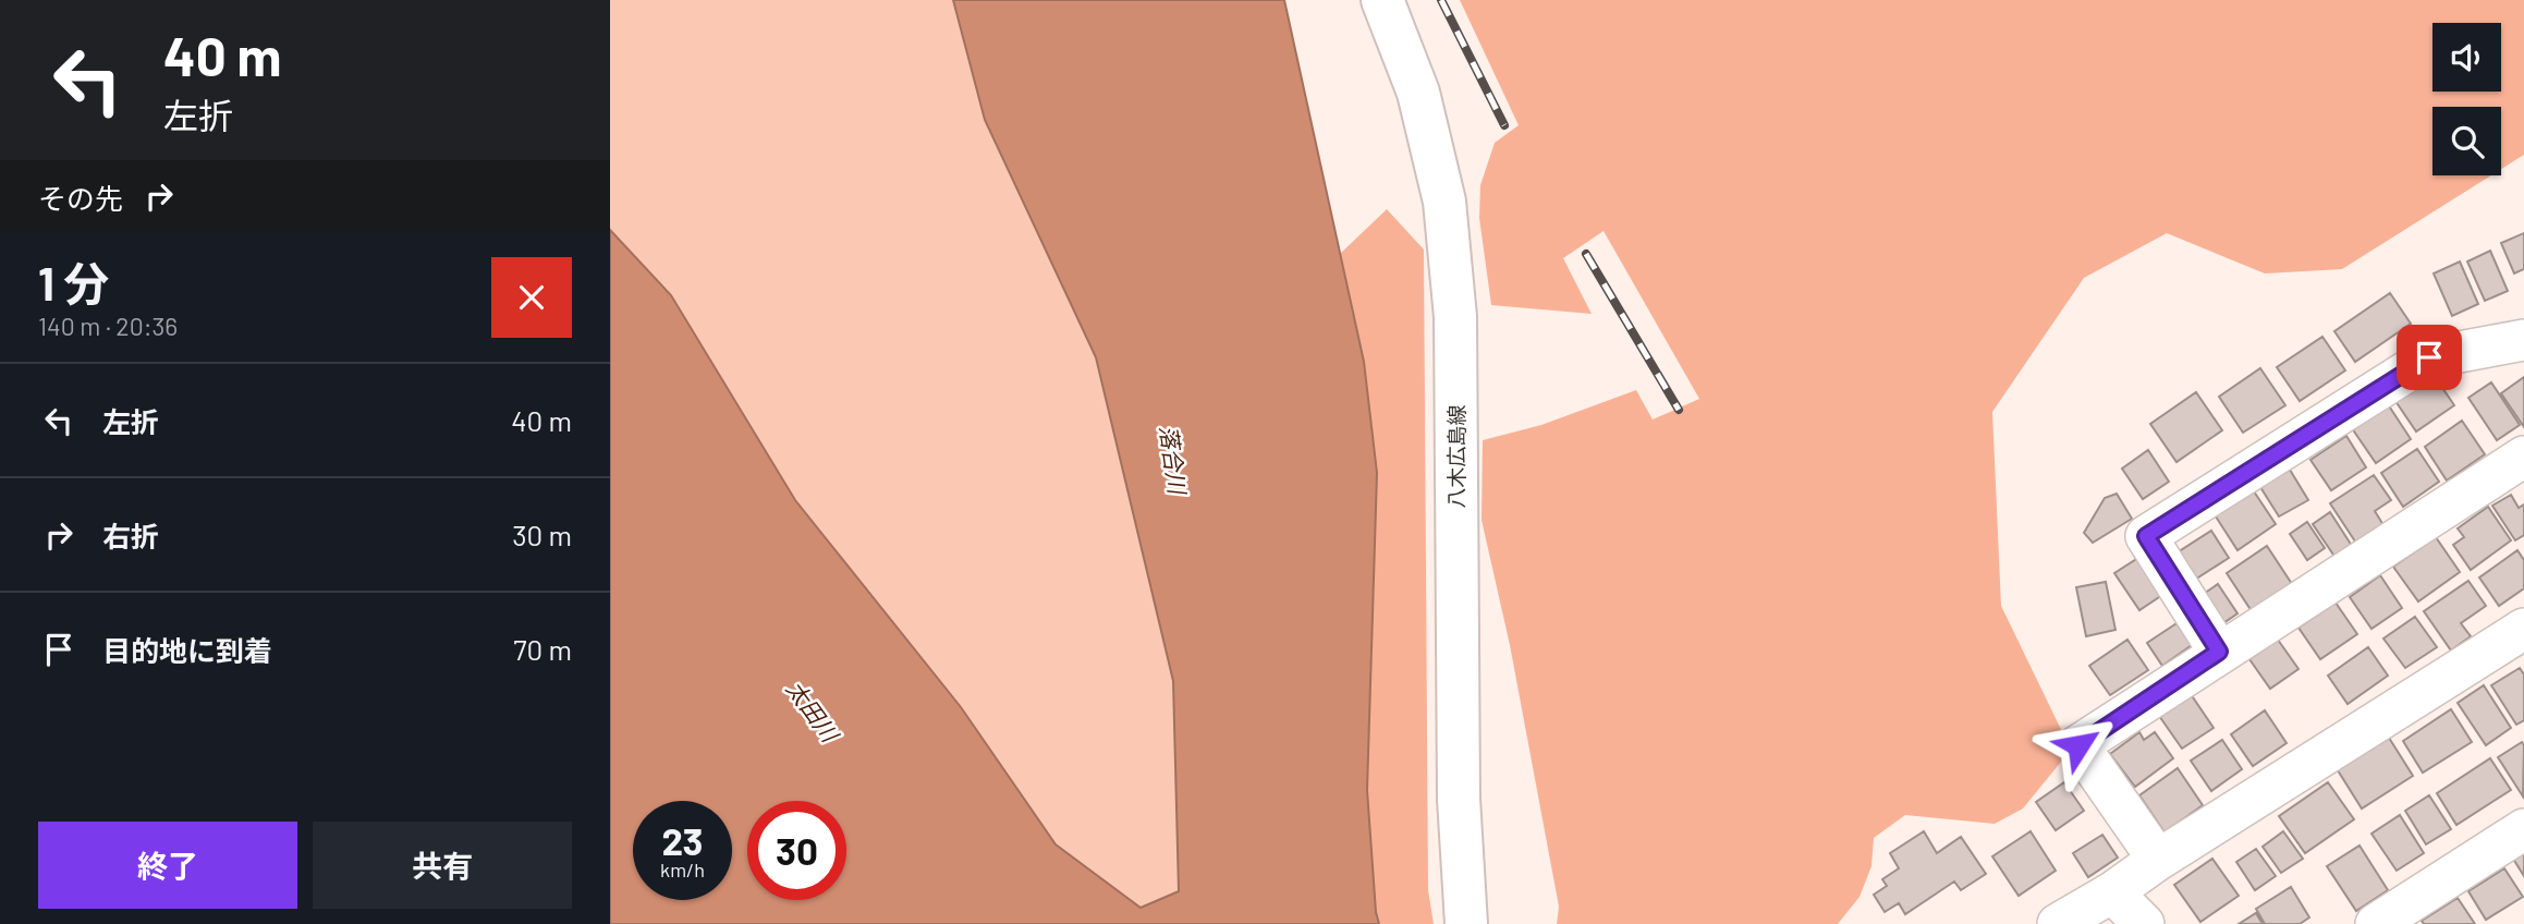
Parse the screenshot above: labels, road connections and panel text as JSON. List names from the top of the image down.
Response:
{
  "streets": {
    "main road": ["八木広島線"]
  },
  "water": ["落合川", "太田川"],
  "page": {
    "turn": ["40 m", "左折"],
    "then": "その先",
    "heading": ["1 分", "140 m · 20:36"],
    "list": [
      {
        "name": "左折",
        "value": "40 m"
      },
      {
        "name": "右折",
        "value": "30 m"
      },
      {
        "name": "目的地に到着",
        "value": "70 m"
      }
    ],
    "speed": "23 km/h",
    "limit": "30",
    "buttons": ["終了", "共有"]
  }
}
